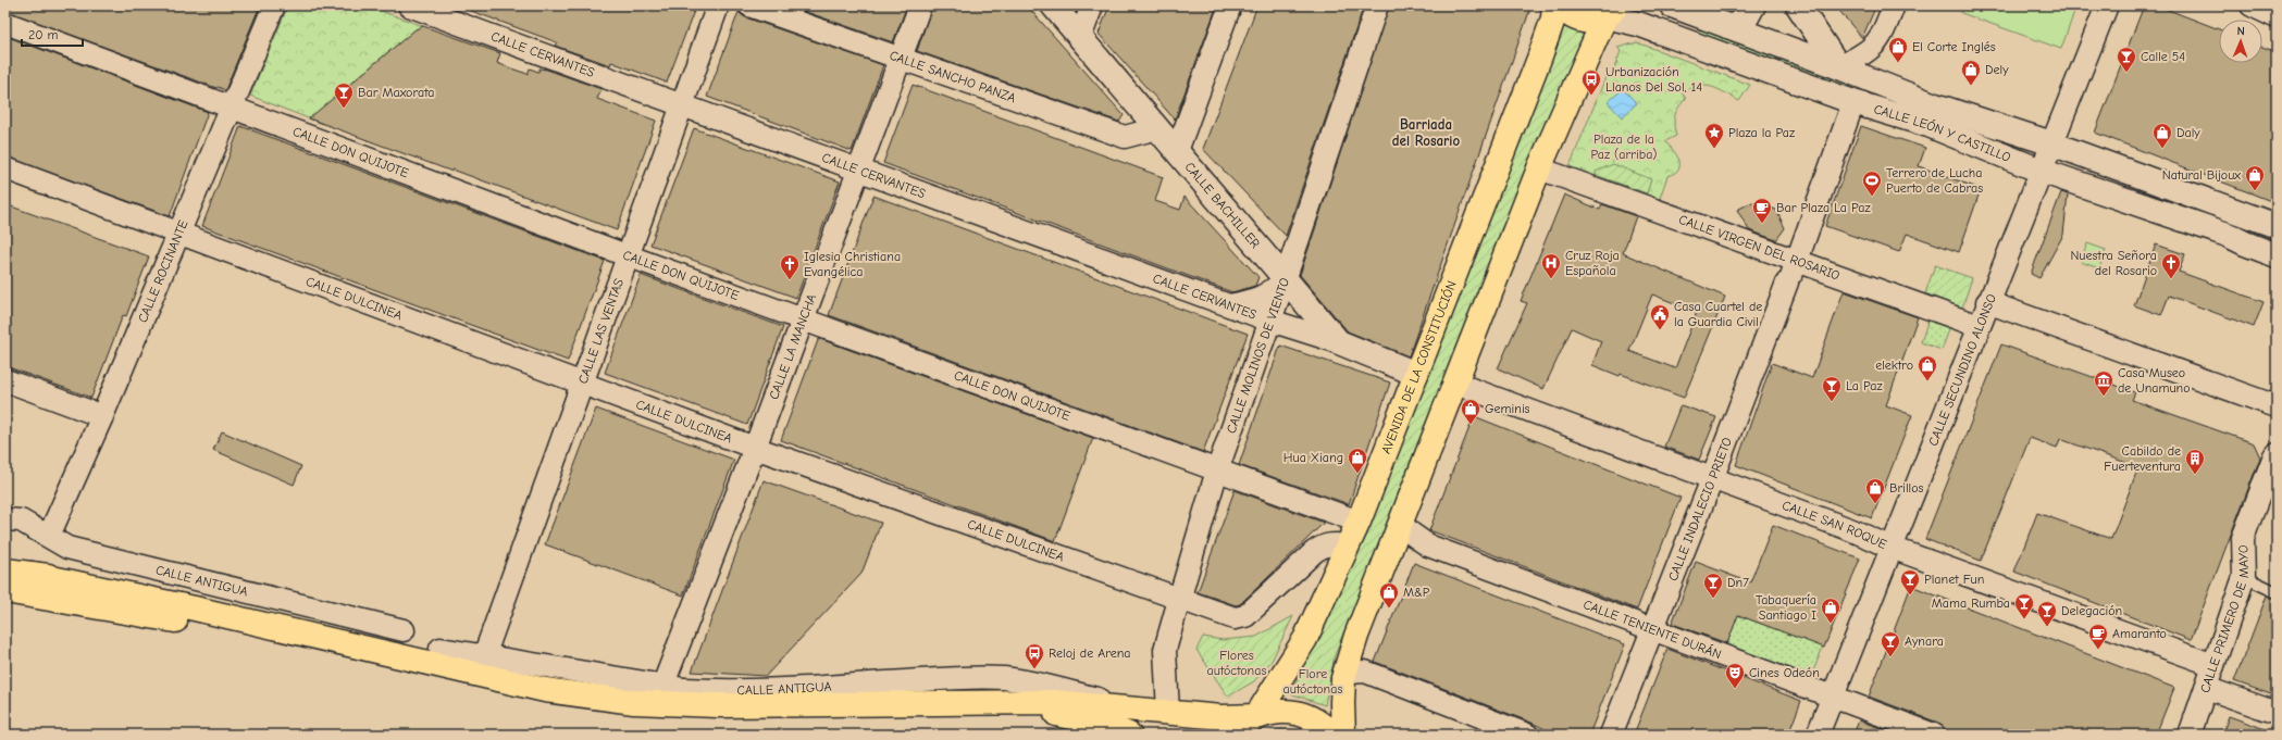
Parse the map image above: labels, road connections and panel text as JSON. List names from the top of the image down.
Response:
{
  "streets": {
    "main road": ["CALLE LEÓN Y CASTILLO", "CALLE BACHILLER", "AVENIDA DE LA CONSTITUCIÓN"],
    "street": [
      "CALLE CERVANTES",
      "CALLE SANCHO PANZA",
      "CALLE DON QUIJOTE",
      "CALLE VIRGEN DEL ROSARIO",
      "CALLE ROCINANTE",
      "CALLE DULCINEA",
      "CALLE LAS VENTAS",
      "CALLE LA MANCHA",
      "CALLE MOLINOS DE VIENTO",
      "CALLE SECUNDINO ALONSO",
      "CALLE INDALECIO PRIETO",
      "CALLE SAN ROQUE",
      "CALLE ANTIGUA",
      "CALLE PRIMERO DE MAYO",
      "CALLE TENIENTE DURÁN"
    ]
  },
  "crossings": [
    ["CALLE CERVANTES", "CALLE BACHILLER"],
    ["CALLE CERVANTES", "CALLE LAS VENTAS"],
    ["CALLE CERVANTES", "CALLE LA MANCHA"],
    ["CALLE CERVANTES", "CALLE MOLINOS DE VIENTO"],
    ["CALLE SANCHO PANZA", "CALLE BACHILLER"],
    ["CALLE SANCHO PANZA", "CALLE LA MANCHA"],
    ["CALLE LEÓN Y CASTILLO", "CALLE SECUNDINO ALONSO"],
    ["CALLE LEÓN Y CASTILLO", "CALLE INDALECIO PRIETO"],
    ["CALLE DON QUIJOTE", "CALLE ROCINANTE"],
    ["CALLE DON QUIJOTE", "CALLE LAS VENTAS"],
    ["CALLE DON QUIJOTE", "CALLE LA MANCHA"],
    ["CALLE DON QUIJOTE", "CALLE MOLINOS DE VIENTO"],
    ["CALLE DON QUIJOTE", "AVENIDA DE LA CONSTITUCIÓN"],
    ["CALLE BACHILLER", "CALLE MOLINOS DE VIENTO"],
    ["CALLE BACHILLER", "AVENIDA DE LA CONSTITUCIÓN"],
    ["CALLE VIRGEN DEL ROSARIO", "CALLE SECUNDINO ALONSO"],
    ["CALLE VIRGEN DEL ROSARIO", "CALLE INDALECIO PRIETO"],
    ["CALLE ROCINANTE", "CALLE DULCINEA"],
    ["CALLE ROCINANTE", "CALLE ANTIGUA"],
    ["CALLE DULCINEA", "CALLE LAS VENTAS"],
    ["CALLE DULCINEA", "CALLE LA MANCHA"],
    ["CALLE DULCINEA", "CALLE MOLINOS DE VIENTO"],
    ["CALLE DULCINEA", "AVENIDA DE LA CONSTITUCIÓN"],
    ["CALLE LAS VENTAS", "CALLE ANTIGUA"],
    ["CALLE LA MANCHA", "CALLE ANTIGUA"],
    ["CALLE SECUNDINO ALONSO", "CALLE SAN ROQUE"],
    ["CALLE SECUNDINO ALONSO", "CALLE TENIENTE DURÁN"],
    ["CALLE INDALECIO PRIETO", "CALLE SAN ROQUE"],
    ["CALLE INDALECIO PRIETO", "CALLE TENIENTE DURÁN"],
    ["CALLE SAN ROQUE", "CALLE PRIMERO DE MAYO"]
  ],
  "districts": ["Barriada del Rosario"],
  "parks": ["Plaza de la Paz (arriba)", "Flores autóctonas", "Flore autóctonas"],
  "places": {
    "shop": [
      "El Corte Inglés",
      "Dely",
      "Daly",
      "Natural Bijoux",
      "elektro",
      "Geminis",
      "Hua Xiang",
      "Brillos",
      "M&P",
      "Tabaquería Santiago I"
    ],
    "bar": [
      "Calle 54",
      "Bar Maxorata",
      "La Paz",
      "Planet Fun",
      "Dn7",
      "Mama Rumba",
      "Delegación",
      "Aynara"
    ],
    "bus stop": ["Urbanización Llanos Del Sol, 14", "Reloj de Arena"],
    "place": ["Plaza la Paz"],
    "sports": ["Terrero de Lucha Puerto de Cabras"],
    "cafe": ["Bar Plaza La Paz", "Amaranto"],
    "hospital": ["Cruz Roja Española"],
    "church": ["Nuestra Señora del Rosario", "Iglesia Christiana Evangélica"],
    "public building": ["Casa Cuartel de la Guardia Civil"],
    "museum": ["Casa Museo de Unamuno"],
    "building": ["Cabildo de Fuerteventura"],
    "theatre": ["Cines Odeón"]
  },
  "scale_bar": "20 m",
  "north": "top"
}
